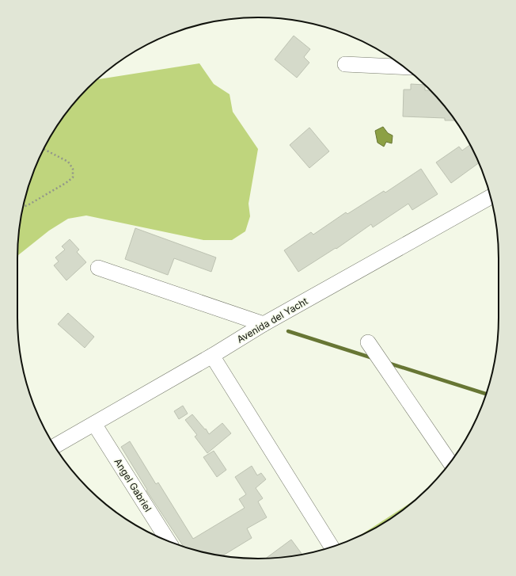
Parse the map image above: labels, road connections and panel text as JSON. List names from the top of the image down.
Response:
{
  "streets": {
    "street": ["Avenida del Yacht", "Angel Gabriel"]
  },
  "crossings": [
    ["Avenida del Yacht", "Angel Gabriel"]
  ]
}
